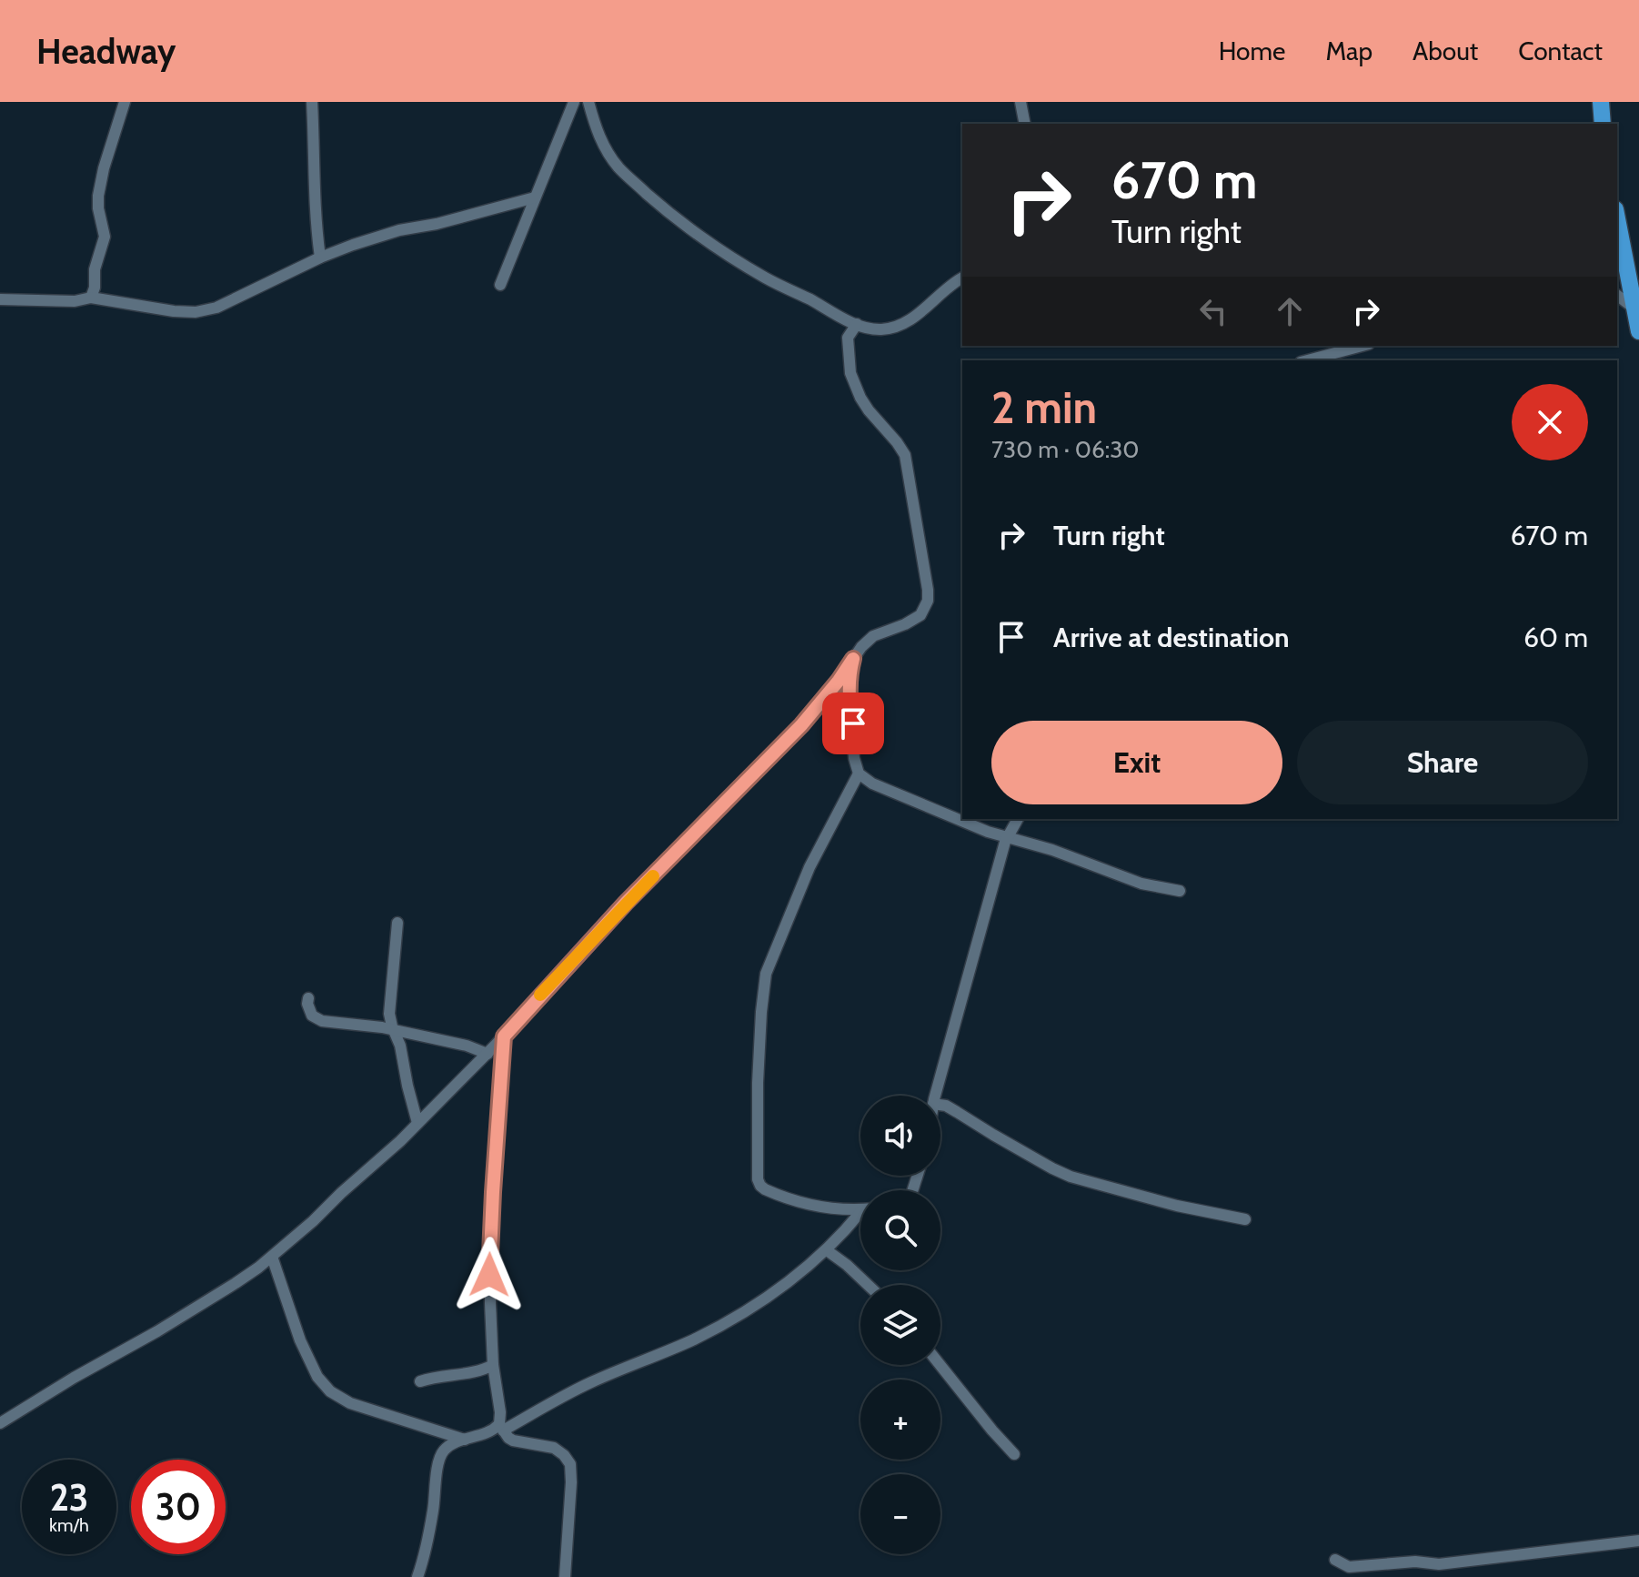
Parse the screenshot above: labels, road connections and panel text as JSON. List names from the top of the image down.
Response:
{
  "page": {
    "header": "Headway",
    "nav": [
      "Home",
      "Map",
      "About",
      "Contact"
    ],
    "turn": ["670 m", "Turn right"],
    "heading": ["2 min", "730 m · 06:30"],
    "list": [
      {
        "name": "Turn right",
        "value": "670 m"
      },
      {
        "name": "Arrive at destination",
        "value": "60 m"
      }
    ],
    "buttons": ["Exit", "Share"],
    "map_buttons": ["+", "−"],
    "speed": "23 km/h",
    "limit": "30"
  }
}
